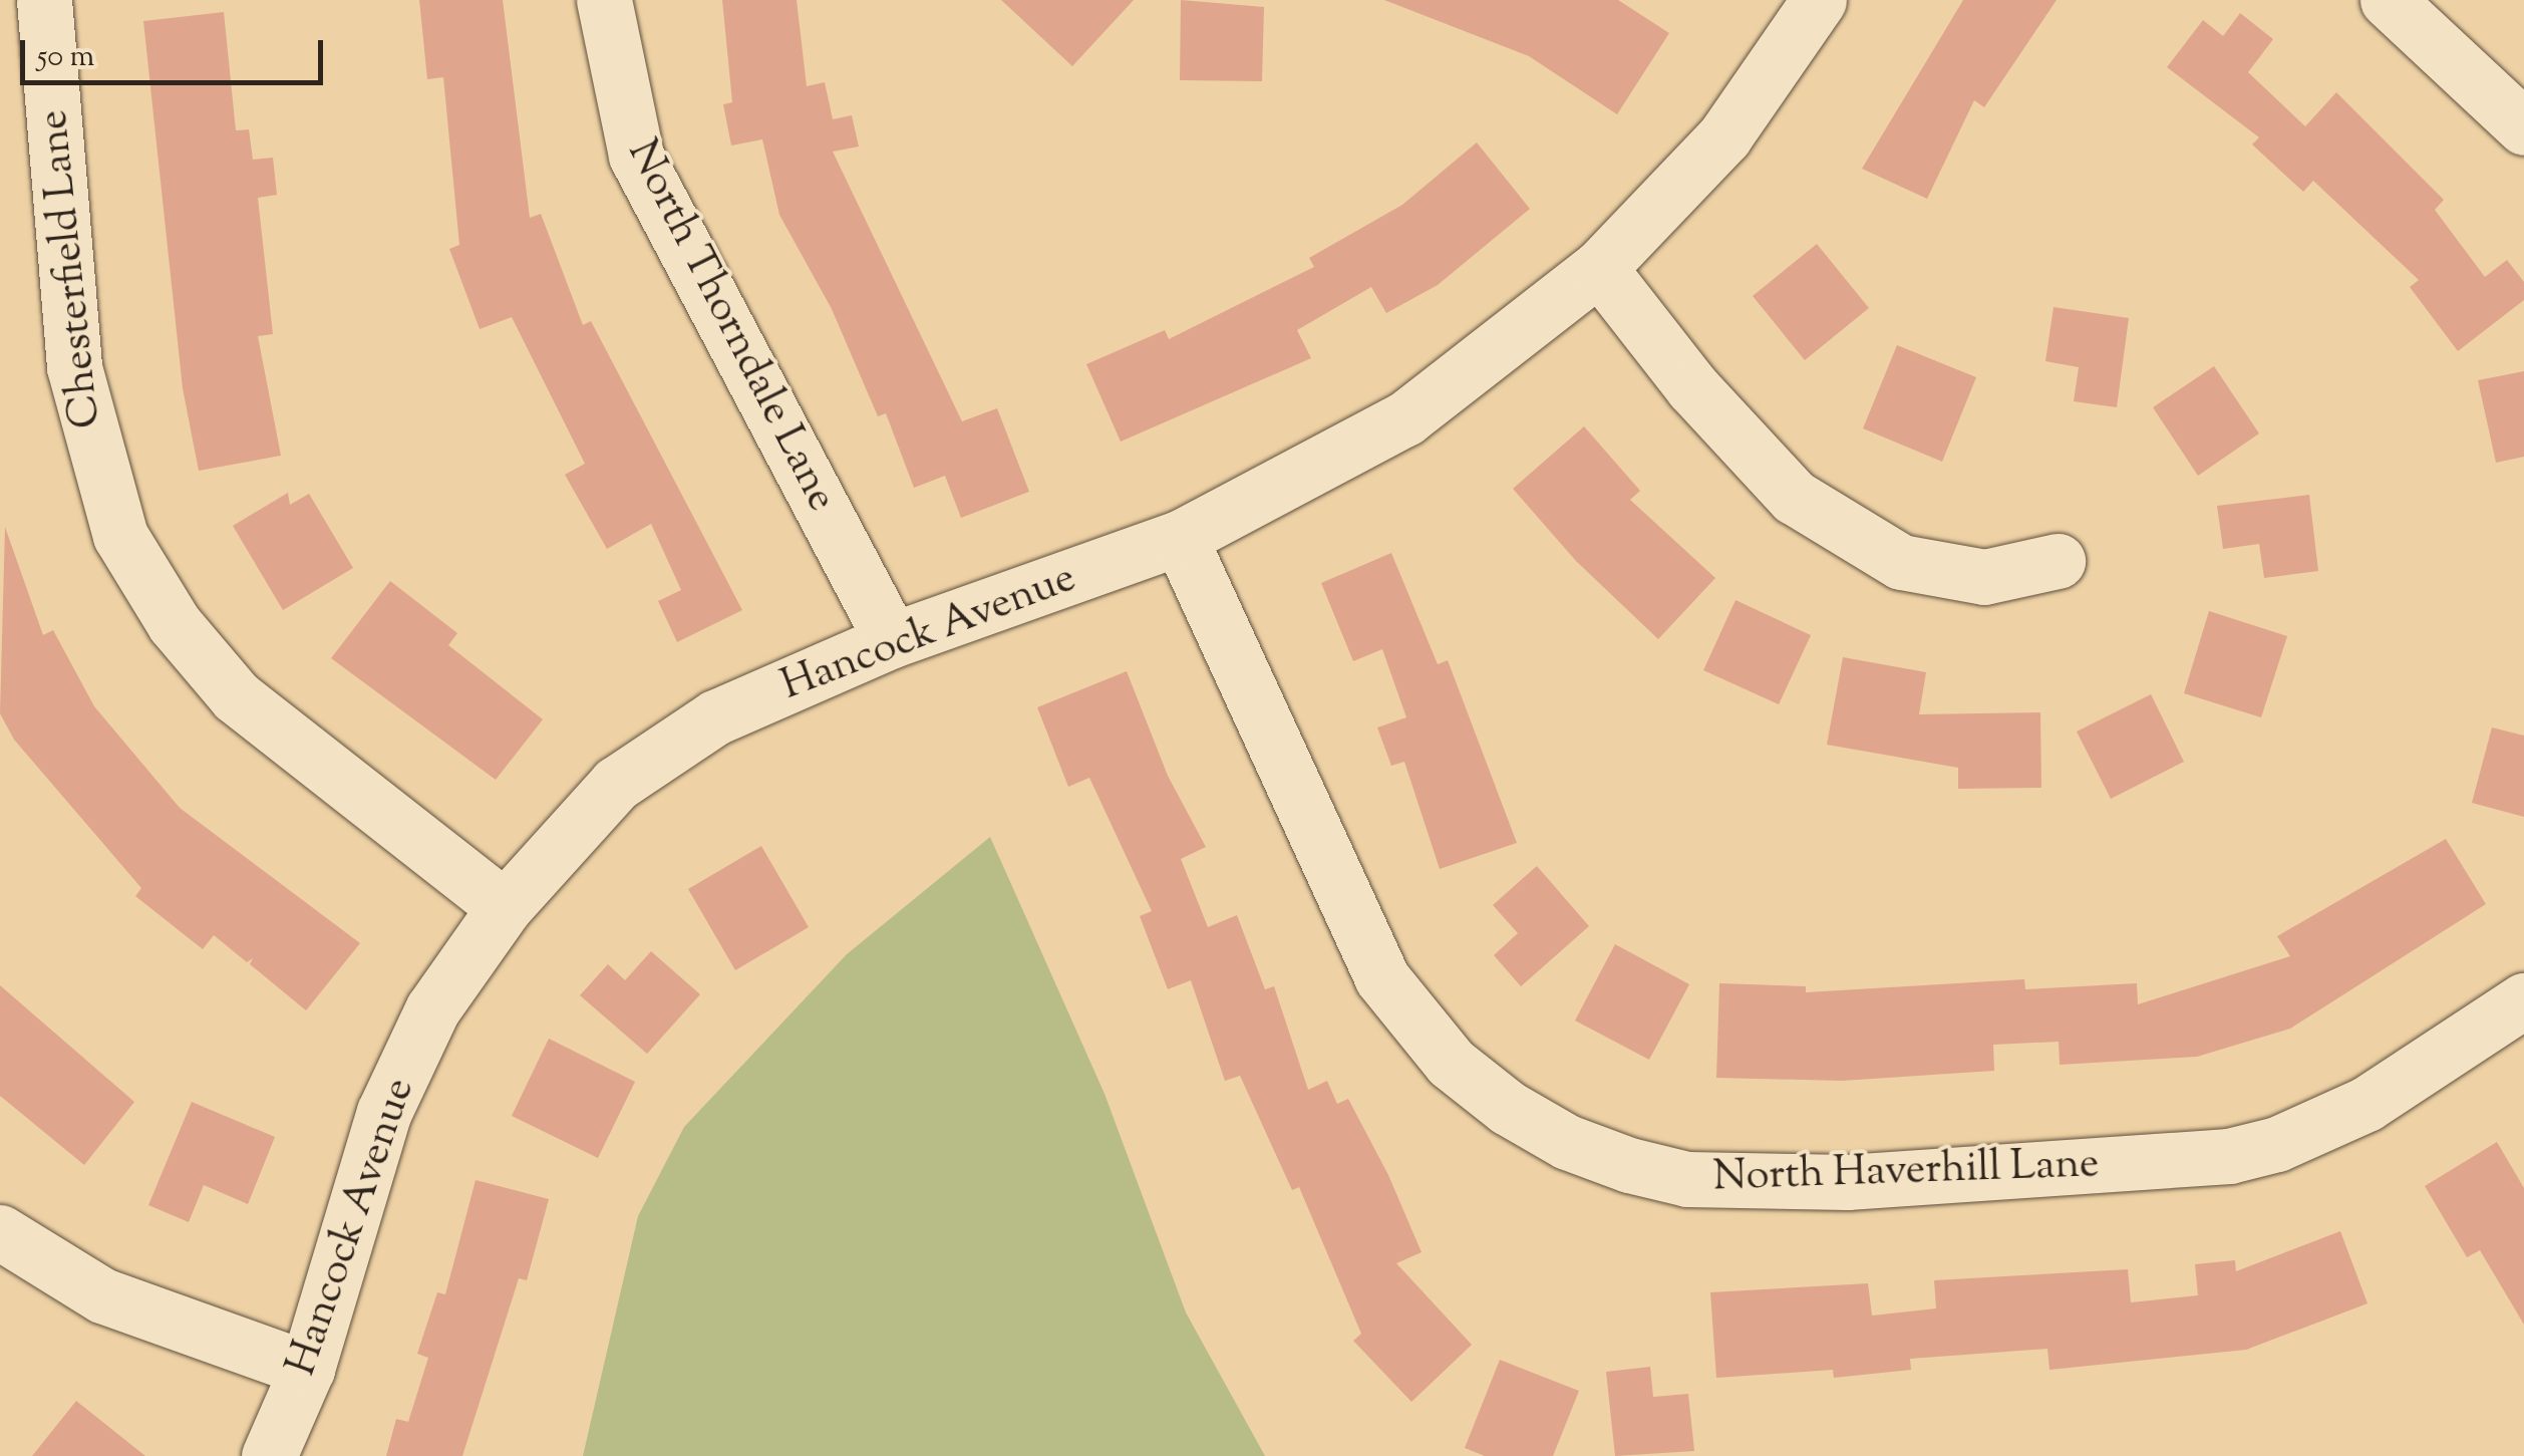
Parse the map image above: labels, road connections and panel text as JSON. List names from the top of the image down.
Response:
{
  "streets": {
    "street": [
      "Chesterfield Lane",
      "North Thorndale Lane",
      "Hancock Avenue",
      "North Haverhill Lane"
    ]
  },
  "crossings": [
    ["Chesterfield Lane", "Hancock Avenue"],
    ["North Thorndale Lane", "Hancock Avenue"],
    ["Hancock Avenue", "North Haverhill Lane"]
  ],
  "scale_bar": "50 m"
}
